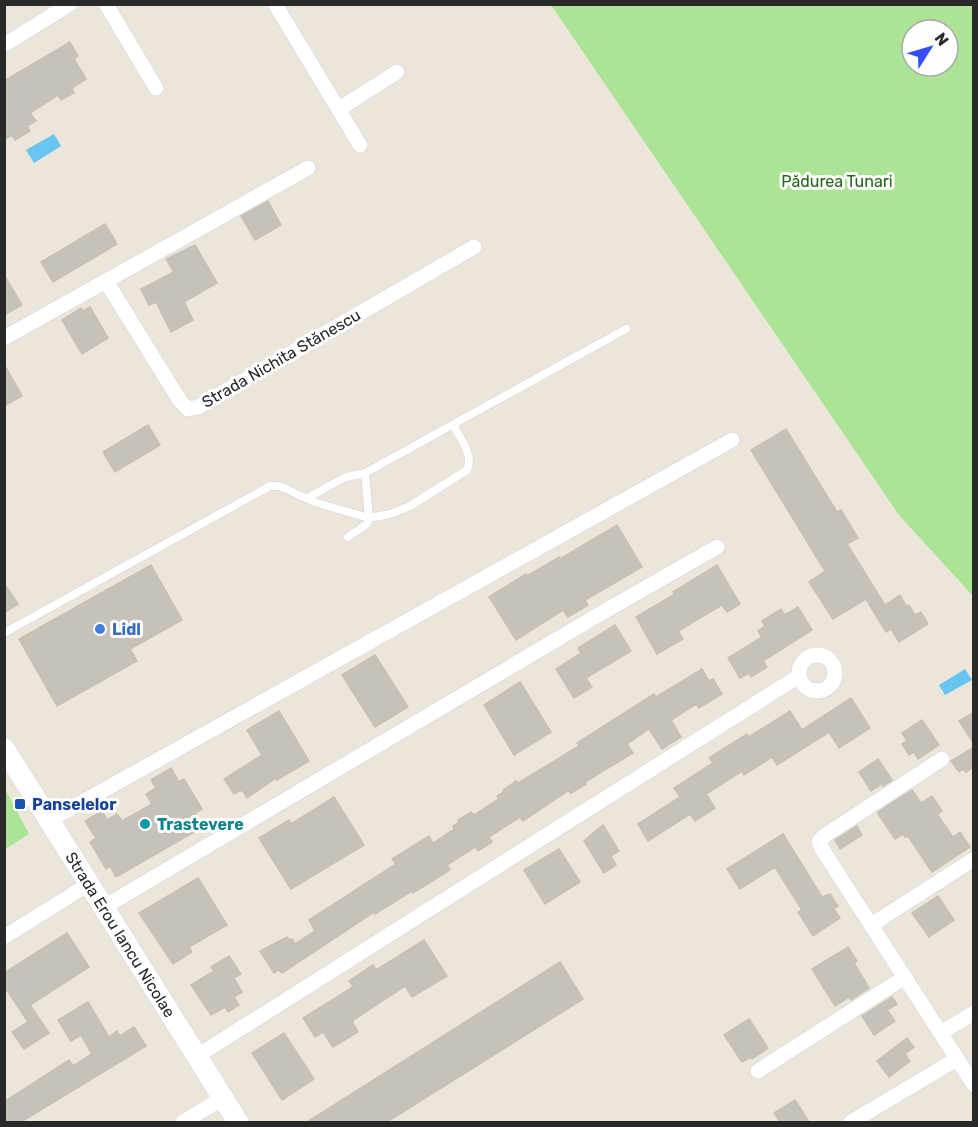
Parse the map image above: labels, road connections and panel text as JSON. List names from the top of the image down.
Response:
{
  "streets": {
    "street": ["Strada Nichita Stănescu", "Strada Erou Iancu Nicolae"]
  },
  "parks": ["Pădurea Tunari"],
  "places": {
    "other": ["Lidl", "Trastevere"],
    "transit": ["Panselelor"]
  },
  "north": "top right"
}
